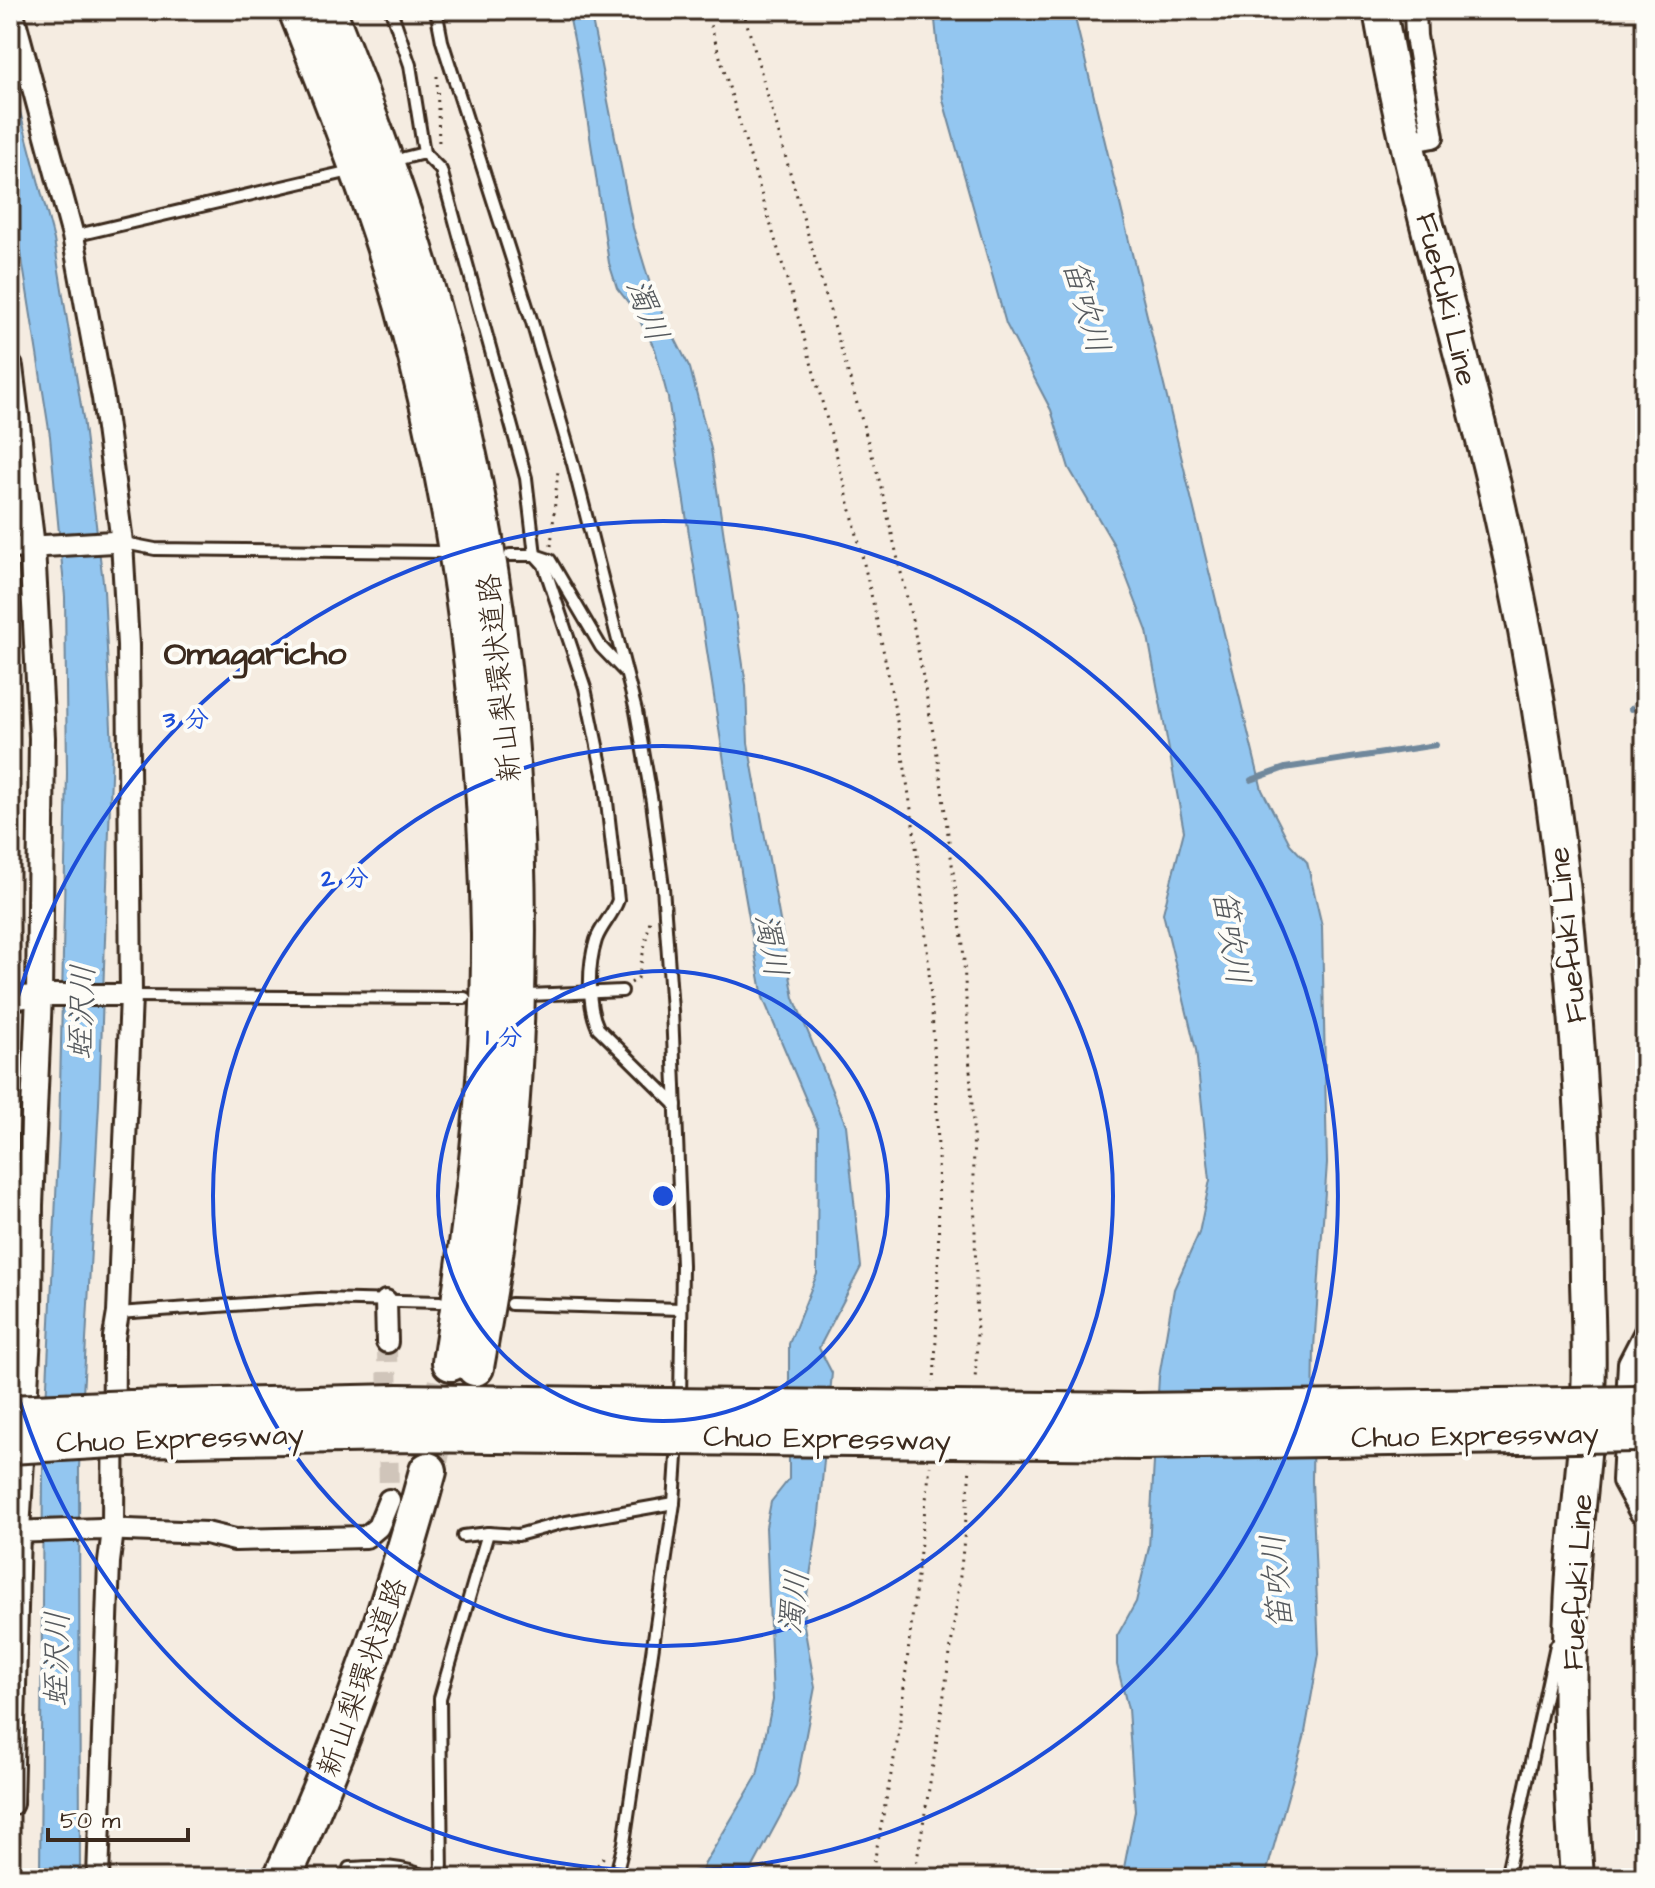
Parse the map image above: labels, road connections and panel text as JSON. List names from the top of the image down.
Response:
{
  "streets": {
    "highway": ["Fuefuki Line", "新山梨環状道路", "Chuo Expressway"]
  },
  "districts": ["Omagaricho"],
  "water": ["笛吹川", "濁川", "蛭沢川"],
  "scale_bar": "50 m",
  "rings": ["3 分", "2 分", "1 分"]
}
